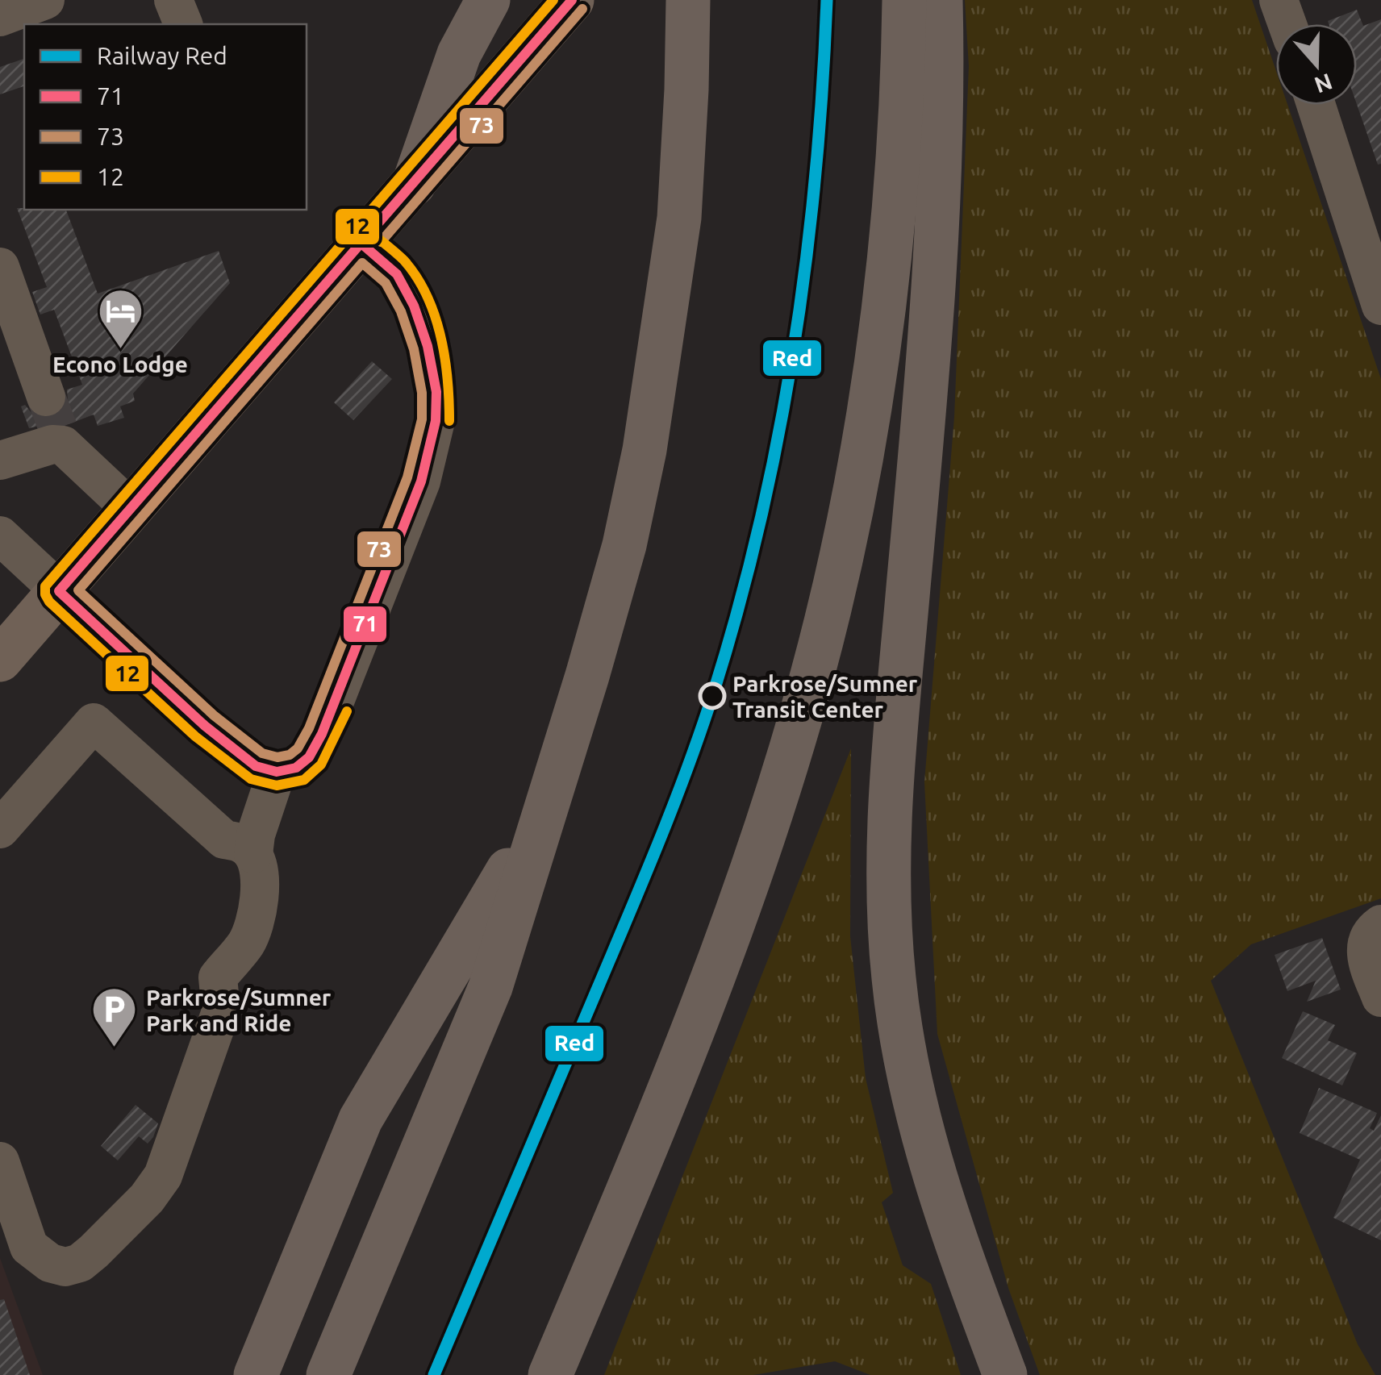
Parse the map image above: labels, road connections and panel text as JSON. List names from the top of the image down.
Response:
{
  "places": {
    "hotel": ["Econo Lodge"],
    "other": ["Parkrose/Sumner Transit Center"],
    "parking": ["Parkrose/Sumner Park and Ride"]
  },
  "lines": [
    "rail line Red",
    "transit line 71",
    "transit line 12",
    "transit line 73"
  ],
  "legend": [
    "Railway Red",
    "71",
    "73",
    "12"
  ],
  "north": "bottom"
}
